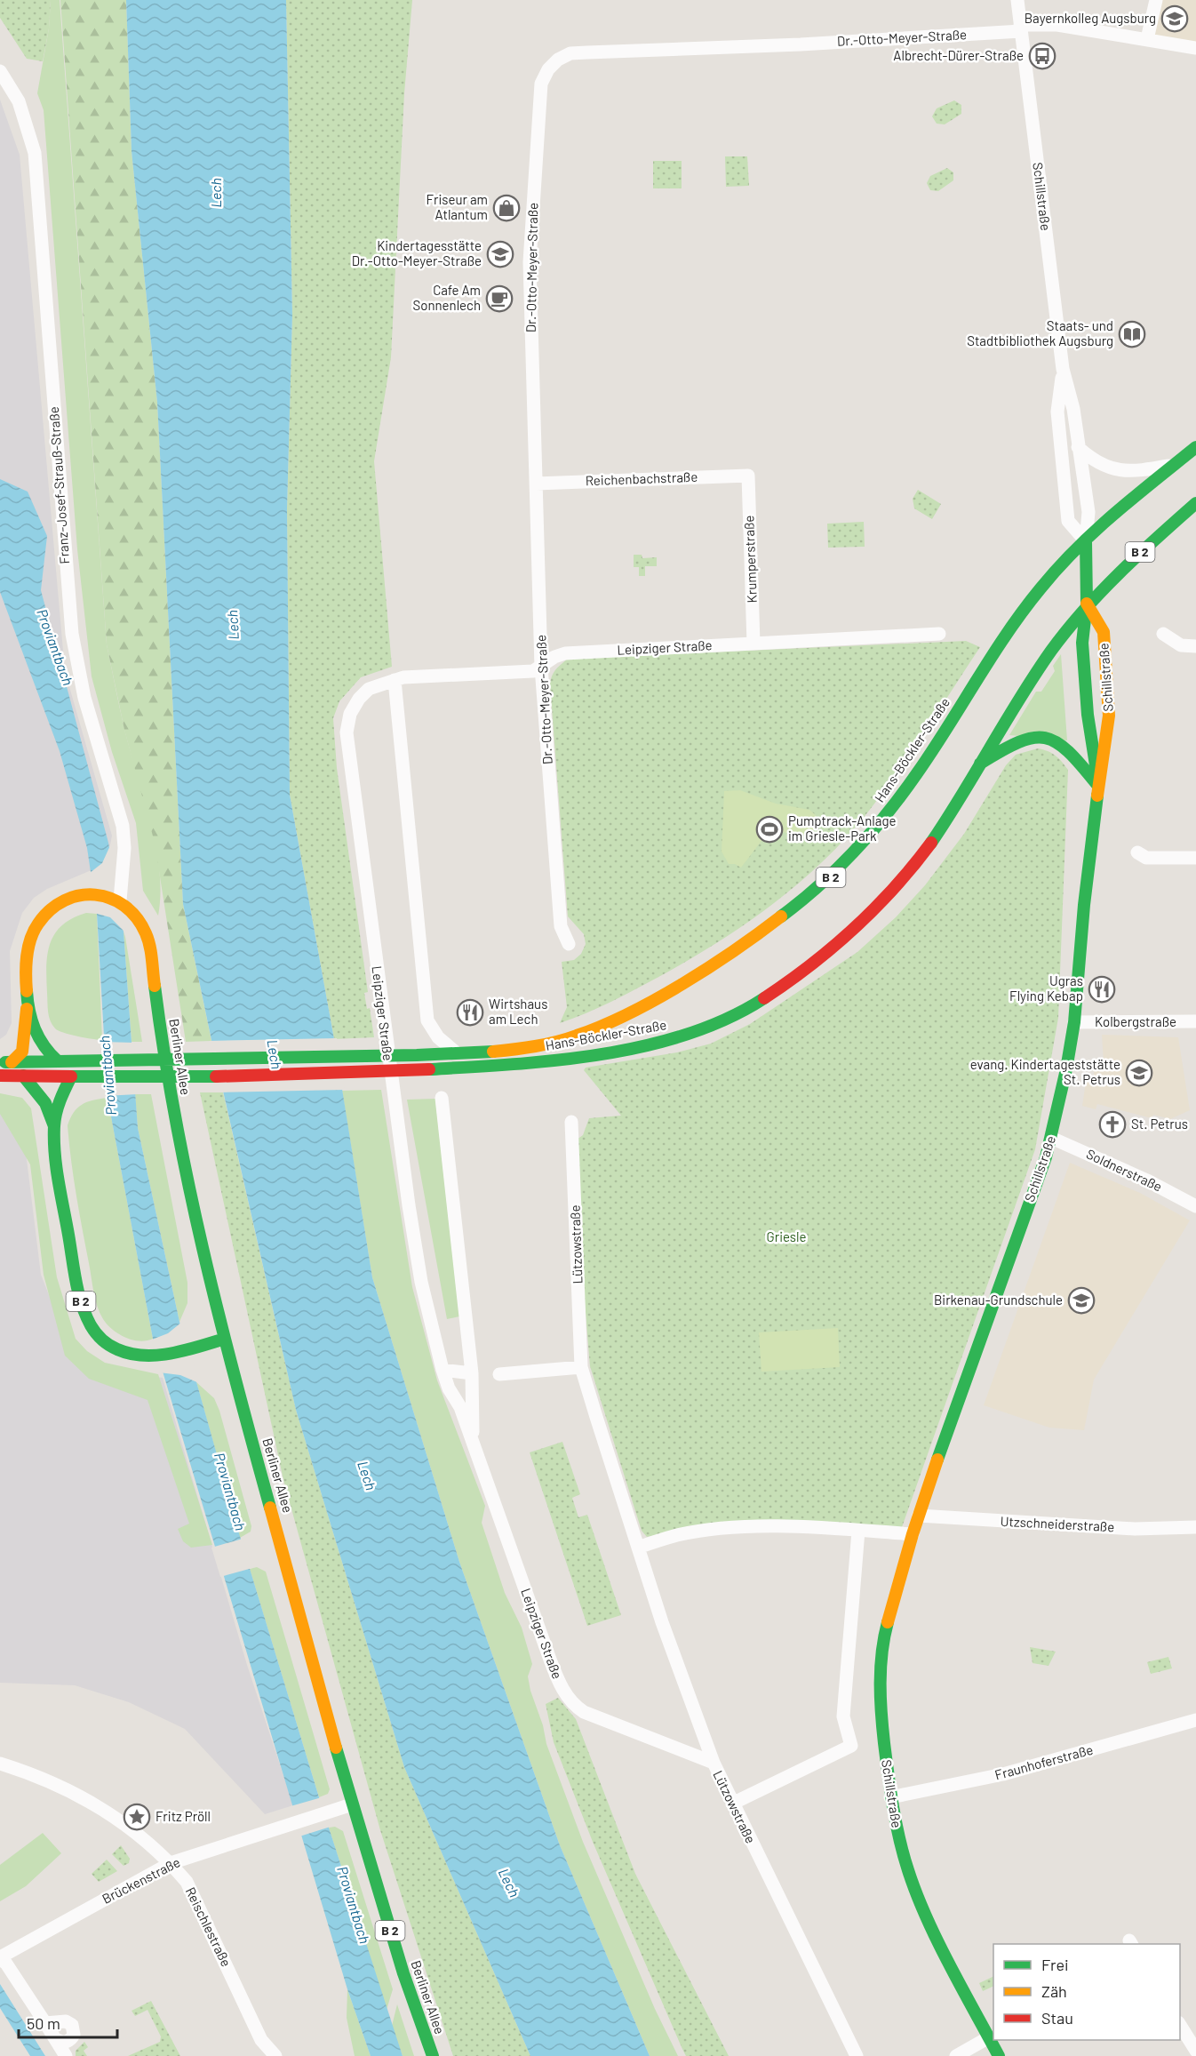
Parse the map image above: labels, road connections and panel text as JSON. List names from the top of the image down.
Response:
{
  "streets": {
    "main road": [
      "Schillstraße",
      "B 2",
      "Hans-Böckler-Straße",
      "Berliner Allee"
    ],
    "street": [
      "Dr.-Otto-Meyer-Straße",
      "Reichenbachstraße",
      "Franz-Josef-Strauß-Straße",
      "Krumperstraße",
      "Leipziger Straße",
      "Kolbergstraße",
      "Soldnerstraße",
      "Lützowstraße",
      "Utzschneiderstraße",
      "Fraunhoferstraße",
      "Brückenstraße",
      "Reischlestraße"
    ]
  },
  "crossings": [
    ["Dr.-Otto-Meyer-Straße", "Schillstraße"],
    ["Dr.-Otto-Meyer-Straße", "Reichenbachstraße"],
    ["Dr.-Otto-Meyer-Straße", "Leipziger Straße"],
    ["Schillstraße", "Hans-Böckler-Straße"],
    ["Schillstraße", "Kolbergstraße"],
    ["Schillstraße", "Soldnerstraße"],
    ["Schillstraße", "Utzschneiderstraße"],
    ["Schillstraße", "Fraunhoferstraße"],
    ["Reichenbachstraße", "Krumperstraße"],
    ["Franz-Josef-Strauß-Straße", "Berliner Allee"],
    ["B 2", "Hans-Böckler-Straße"],
    ["B 2", "Berliner Allee"],
    ["Krumperstraße", "Leipziger Straße"],
    ["Leipziger Straße", "Lützowstraße"],
    ["Berliner Allee", "Brückenstraße"],
    ["Brückenstraße", "Reischlestraße"]
  ],
  "water": ["Lech", "Proviantbach"],
  "parks": ["Griesle"],
  "places": {
    "school or university": [
      "Bayernkolleg Augsburg",
      "Kindertagesstätte Dr.-Otto-Meyer-Straße",
      "evang. Kindertageststätte St. Petrus",
      "Birkenau-Grundschule"
    ],
    "bus stop": ["Albrecht-Dürer-Straße"],
    "shop": ["Friseur am Atlantum"],
    "cafe": ["Cafe Am Sonnenlech"],
    "library": ["Staats- und Stadtbibliothek Augsburg"],
    "sports": ["Pumptrack-Anlage im Griesle-Park"],
    "restaurant": ["Ugras Flying Kebap", "Wirtshaus am Lech"],
    "church": ["St. Petrus"],
    "place": ["Fritz Pröll"]
  },
  "legend": ["Frei", "Zäh", "Stau"],
  "scale_bar": "50 m"
}
